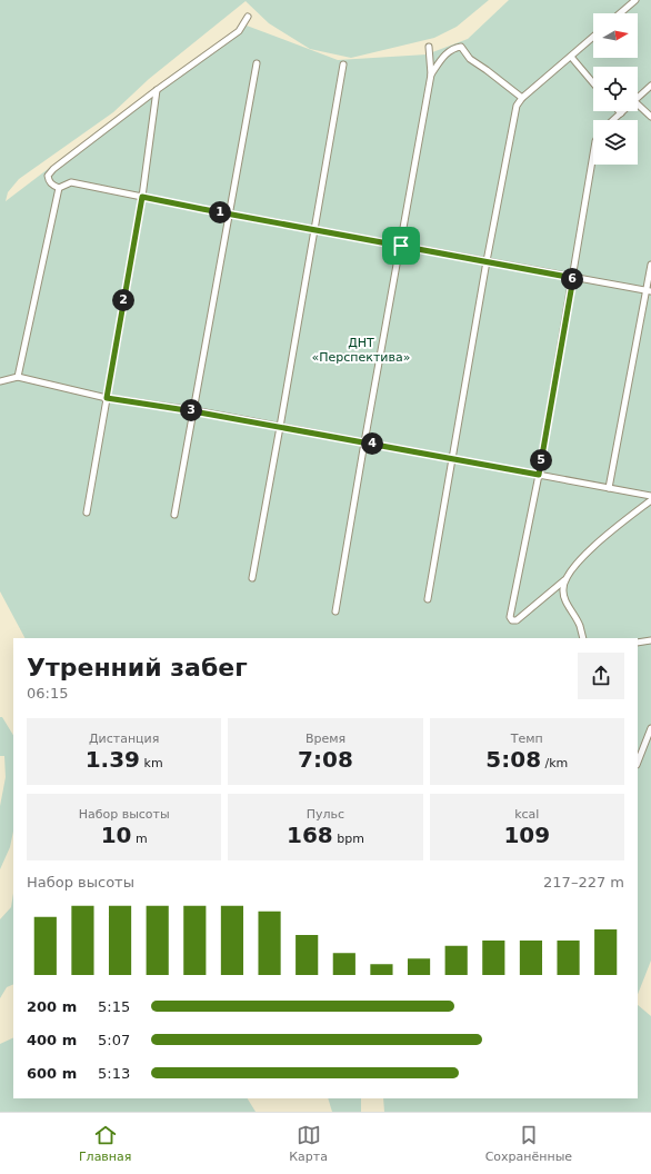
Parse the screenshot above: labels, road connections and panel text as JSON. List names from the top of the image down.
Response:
{
  "parks": ["ДНТ «Перспектива»"],
  "north": "right",
  "page": {
    "pins": [
      "1",
      "6",
      "2",
      "3",
      "4",
      "5"
    ],
    "heading": ["Утренний забег", "06:15"],
    "stats": [
      ["Дистанция", "1.39 km"],
      ["Время", "7:08"],
      ["Темп", "5:08 /km"],
      ["Набор высоты", "10 m"],
      ["Пульс", "168 bpm"],
      ["kcal", "109"]
    ],
    "chart": ["Набор высоты", "217–227 m"],
    "list": [
      {
        "name": "200 m",
        "note": "5:15"
      },
      {
        "name": "400 m",
        "note": "5:07"
      },
      {
        "name": "600 m",
        "note": "5:13"
      }
    ],
    "tabs": ["Главная", "Карта", "Сохранённые"]
  }
}
